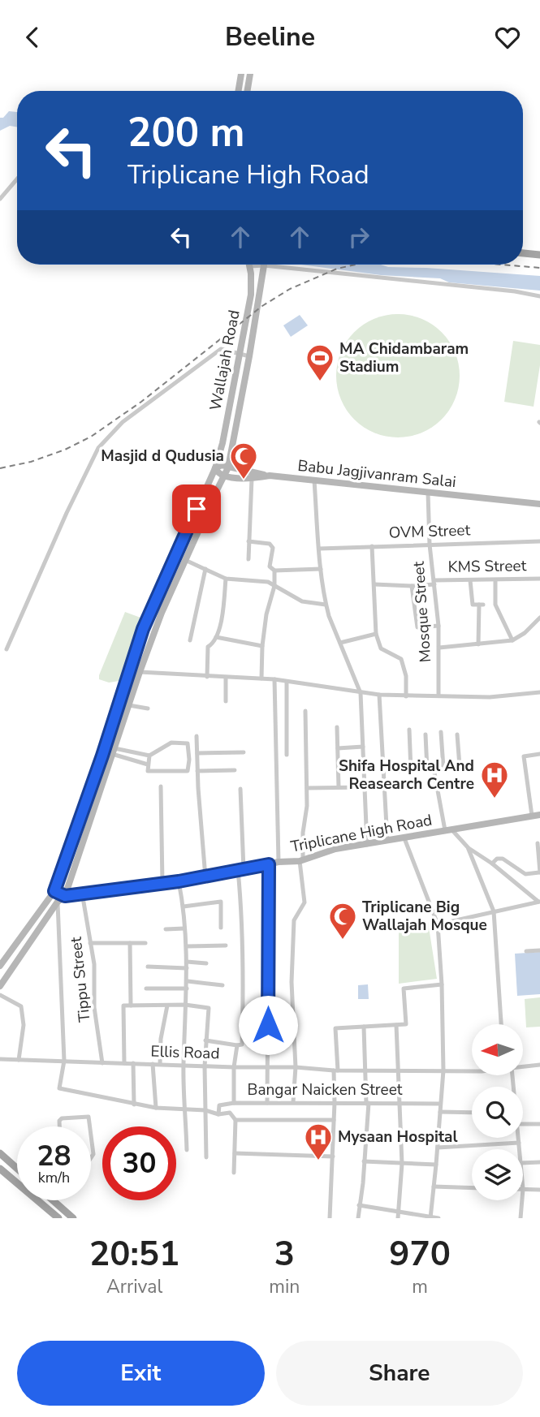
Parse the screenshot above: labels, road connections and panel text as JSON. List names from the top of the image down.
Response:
{
  "streets": {
    "main road": ["Wallajah Road", "Babu Jagjivanram Salai", "Triplicane High Road"],
    "street": [
      "OVM Street",
      "KMS Street",
      "Mosque Street",
      "Tippu Street",
      "Ellis Road",
      "Bangar Naicken Street"
    ]
  },
  "crossings": [
    ["Wallajah Road", "Babu Jagjivanram Salai"],
    ["Wallajah Road", "Triplicane High Road"],
    ["Babu Jagjivanram Salai", "Mosque Street"],
    ["OVM Street", "Mosque Street"],
    ["KMS Street", "Mosque Street"],
    ["Triplicane High Road", "Tippu Street"],
    ["Tippu Street", "Ellis Road"]
  ],
  "places": {
    "sports": ["MA Chidambaram Stadium"],
    "mosque": ["Masjid d Qudusia", "Triplicane Big Wallajah Mosque"],
    "hospital": ["Shifa Hospital And Reasearch Centre", "Mysaan Hospital"]
  },
  "north": "left",
  "page": {
    "header": "Beeline",
    "turn": ["200 m", "Triplicane High Road"],
    "speed": "28 km/h",
    "limit": "30",
    "eta": [
      "20:51",
      "Arrival",
      "3",
      "min",
      "970",
      "m"
    ],
    "buttons": ["Exit", "Share"]
  }
}
